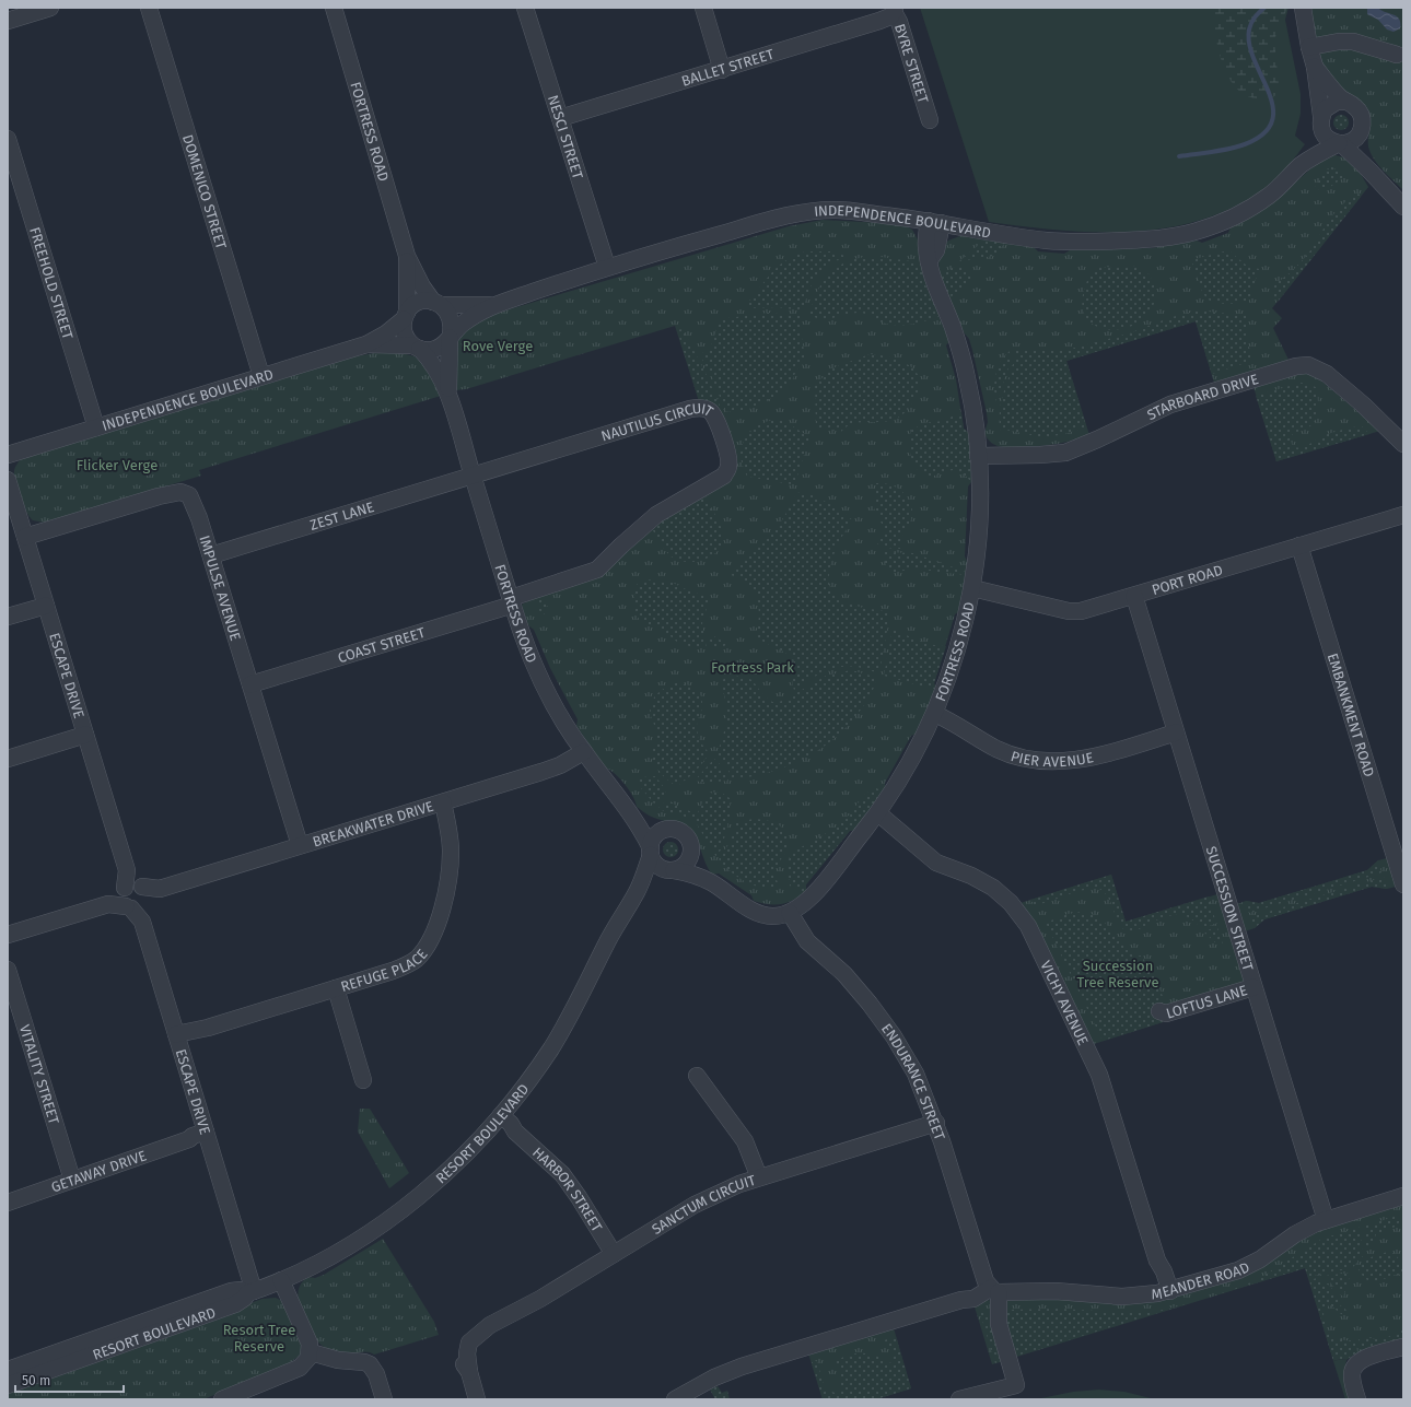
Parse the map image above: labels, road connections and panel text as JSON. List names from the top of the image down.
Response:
{
  "streets": {
    "street": [
      "BYRE STREET",
      "BALLET STREET",
      "FORTRESS ROAD",
      "NESCI STREET",
      "DOMENICO STREET",
      "INDEPENDENCE BOULEVARD",
      "FREEHOLD STREET",
      "STARBOARD DRIVE",
      "NAUTILUS CIRCUIT",
      "ZEST LANE",
      "PORT ROAD",
      "IMPULSE AVENUE",
      "COAST STREET",
      "ESCAPE DRIVE",
      "EMBANKMENT ROAD",
      "PIER AVENUE",
      "BREAKWATER DRIVE",
      "SUCCESSION STREET",
      "REFUGE PLACE",
      "LOFTUS LANE",
      "VICHY AVENUE",
      "VITALITY STREET",
      "ENDURANCE STREET",
      "RESORT BOULEVARD",
      "GETAWAY DRIVE",
      "HARBOR STREET",
      "SANCTUM CIRCUIT",
      "MEANDER ROAD"
    ]
  },
  "crossings": [
    ["BYRE STREET", "BALLET STREET"],
    ["BALLET STREET", "NESCI STREET"],
    ["FORTRESS ROAD", "INDEPENDENCE BOULEVARD"],
    ["FORTRESS ROAD", "STARBOARD DRIVE"],
    ["FORTRESS ROAD", "NAUTILUS CIRCUIT"],
    ["FORTRESS ROAD", "ZEST LANE"],
    ["FORTRESS ROAD", "PORT ROAD"],
    ["FORTRESS ROAD", "COAST STREET"],
    ["FORTRESS ROAD", "PIER AVENUE"],
    ["FORTRESS ROAD", "BREAKWATER DRIVE"],
    ["FORTRESS ROAD", "VICHY AVENUE"],
    ["FORTRESS ROAD", "ENDURANCE STREET"],
    ["FORTRESS ROAD", "RESORT BOULEVARD"],
    ["NESCI STREET", "INDEPENDENCE BOULEVARD"],
    ["DOMENICO STREET", "INDEPENDENCE BOULEVARD"],
    ["INDEPENDENCE BOULEVARD", "FREEHOLD STREET"],
    ["NAUTILUS CIRCUIT", "ZEST LANE"],
    ["NAUTILUS CIRCUIT", "COAST STREET"],
    ["ZEST LANE", "IMPULSE AVENUE"],
    ["PORT ROAD", "EMBANKMENT ROAD"],
    ["PORT ROAD", "SUCCESSION STREET"],
    ["IMPULSE AVENUE", "COAST STREET"],
    ["IMPULSE AVENUE", "ESCAPE DRIVE"],
    ["IMPULSE AVENUE", "BREAKWATER DRIVE"],
    ["ESCAPE DRIVE", "BREAKWATER DRIVE"],
    ["ESCAPE DRIVE", "REFUGE PLACE"],
    ["ESCAPE DRIVE", "RESORT BOULEVARD"],
    ["ESCAPE DRIVE", "GETAWAY DRIVE"],
    ["PIER AVENUE", "SUCCESSION STREET"],
    ["BREAKWATER DRIVE", "REFUGE PLACE"],
    ["SUCCESSION STREET", "LOFTUS LANE"],
    ["SUCCESSION STREET", "MEANDER ROAD"],
    ["VICHY AVENUE", "MEANDER ROAD"],
    ["VITALITY STREET", "GETAWAY DRIVE"],
    ["ENDURANCE STREET", "SANCTUM CIRCUIT"],
    ["ENDURANCE STREET", "MEANDER ROAD"],
    ["RESORT BOULEVARD", "HARBOR STREET"],
    ["HARBOR STREET", "SANCTUM CIRCUIT"]
  ],
  "parks": [
    "Rove Verge",
    "Flicker Verge",
    "Fortress Park",
    "Succession Tree Reserve",
    "Resort Tree Reserve"
  ],
  "scale_bar": "50 m"
}
